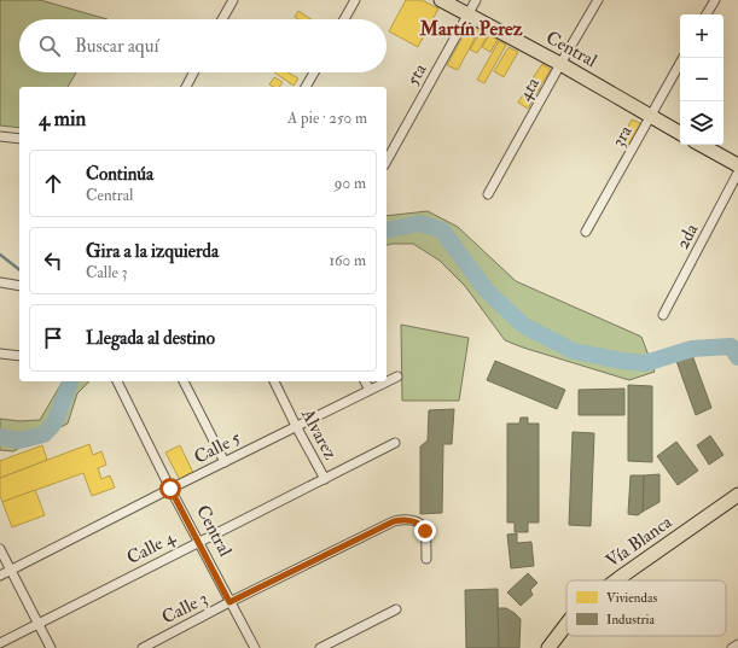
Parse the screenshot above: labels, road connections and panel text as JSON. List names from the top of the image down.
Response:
{
  "streets": {
    "main road": ["Central", "Vía Blanca"],
    "street": [
      "5ta",
      "4ta",
      "3ra",
      "2da",
      "Alvarez",
      "Calle 5",
      "Calle 4",
      "Calle 3"
    ]
  },
  "crossings": [
    ["Central", "5ta"],
    ["Central", "4ta"],
    ["Central", "3ra"],
    ["Central", "Calle 5"],
    ["Central", "Calle 4"],
    ["Central", "Calle 3"],
    ["Alvarez", "Calle 5"],
    ["Alvarez", "Calle 4"]
  ],
  "districts": ["Martín Perez"],
  "legend": ["Viviendas", "Industria"],
  "page": {
    "map_buttons": ["+", "−"],
    "search": "Buscar aquí",
    "heading": ["4 min", "A pie · 250 m"],
    "list": [
      ["Continúa", "Central", "90 m"],
      ["Gira a la izquierda", "Calle 3", "160 m"],
      "Llegada al destino"
    ]
  }
}
